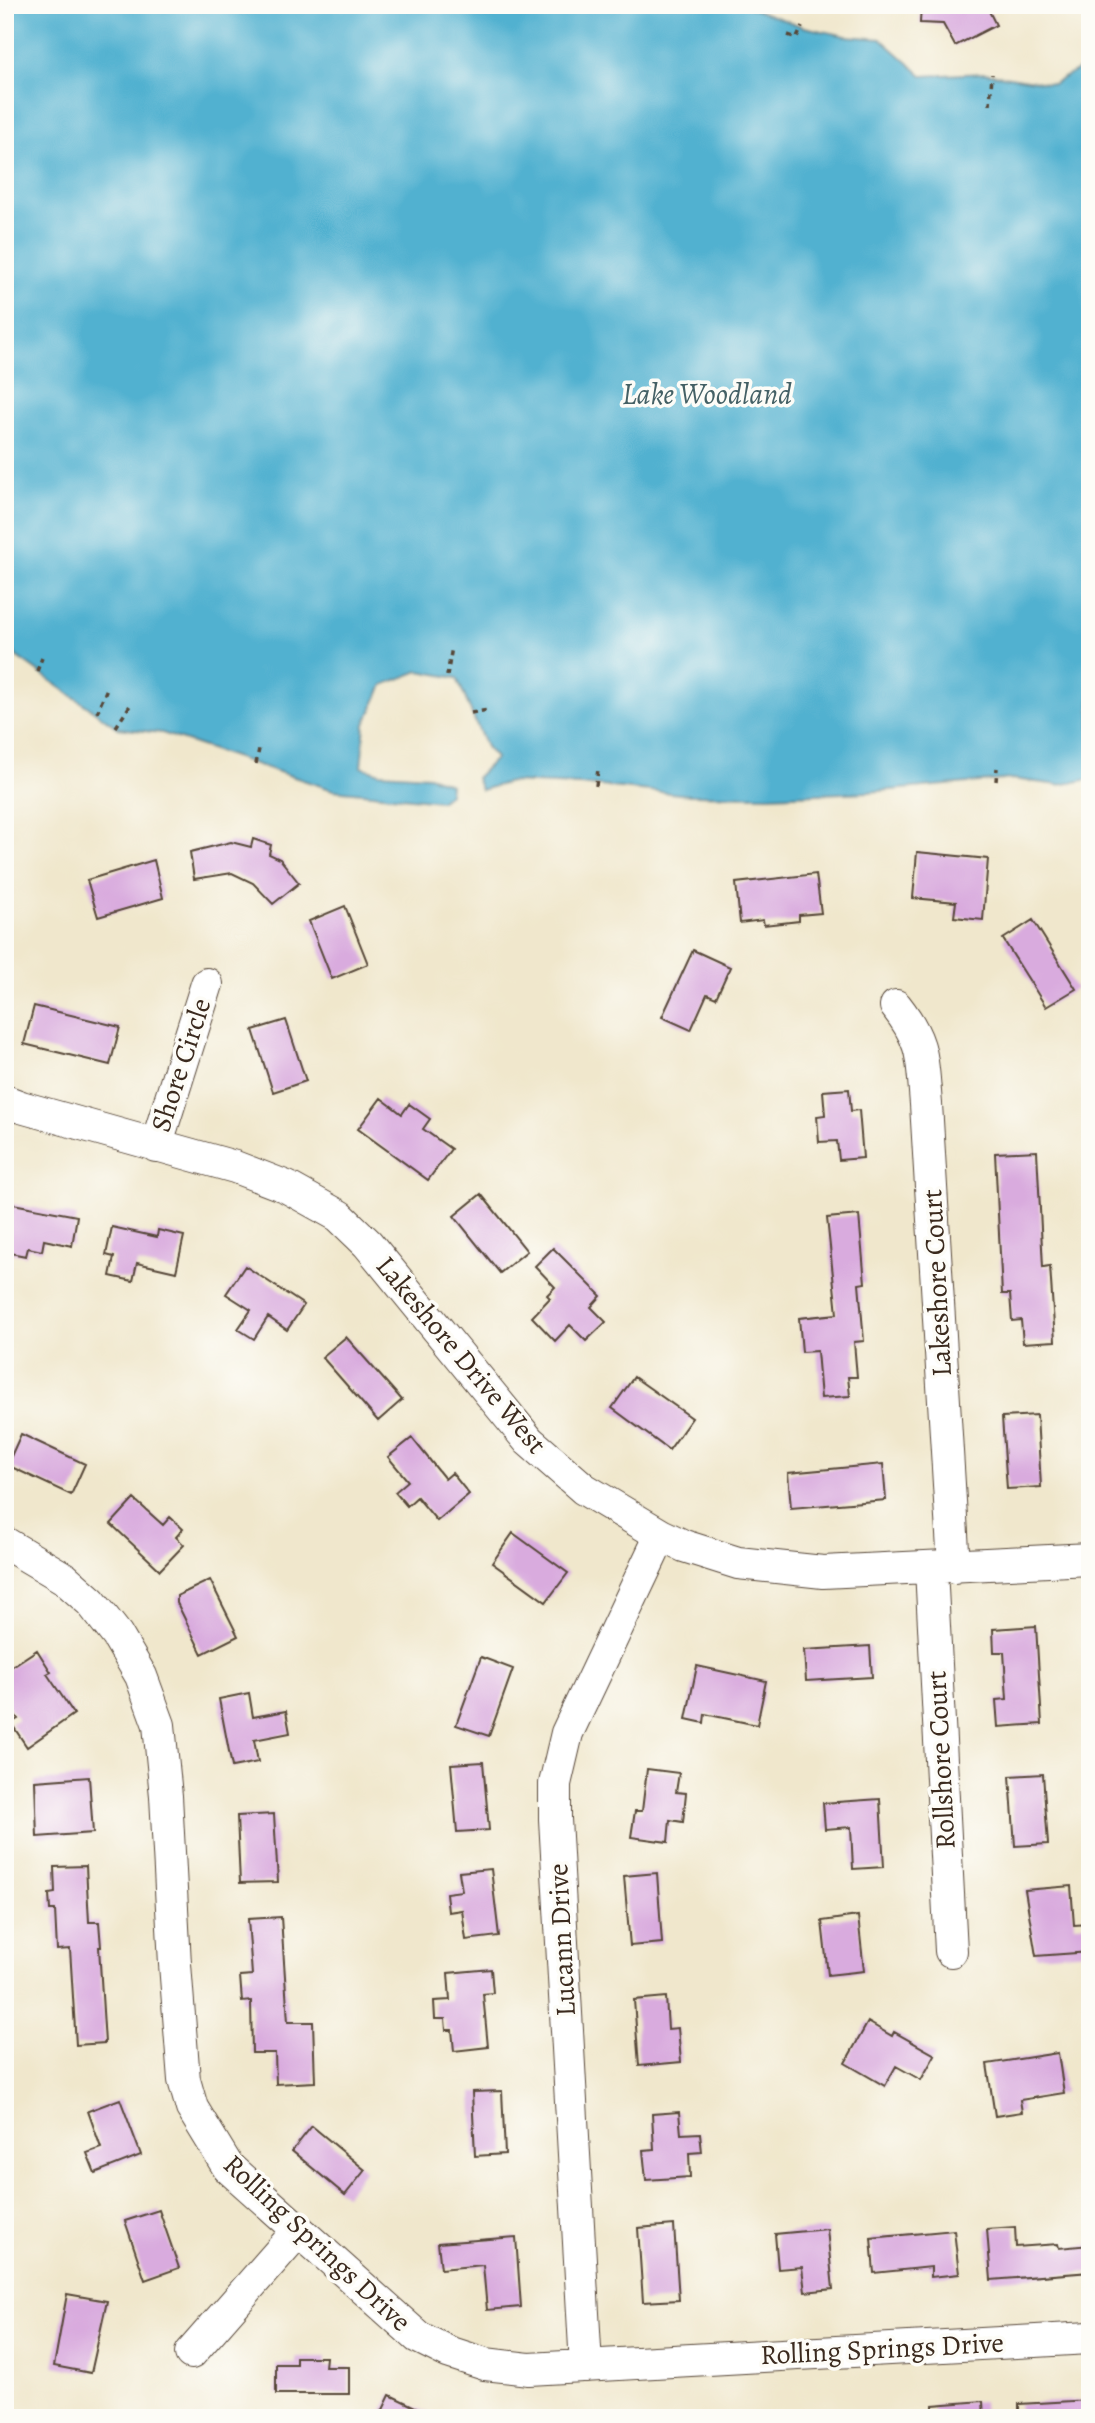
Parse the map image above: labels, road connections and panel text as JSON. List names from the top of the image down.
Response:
{
  "streets": {
    "street": [
      "Shore Circle",
      "Lakeshore Court",
      "Lakeshore Drive West",
      "Rollshore Court",
      "Lucann Drive",
      "Rolling Springs Drive"
    ]
  },
  "crossings": [
    ["Shore Circle", "Lakeshore Drive West"],
    ["Lakeshore Court", "Lakeshore Drive West"],
    ["Lakeshore Court", "Rollshore Court"],
    ["Lakeshore Drive West", "Rollshore Court"],
    ["Lakeshore Drive West", "Lucann Drive"],
    ["Lucann Drive", "Rolling Springs Drive"]
  ],
  "water": ["Lake Woodland"]
}
